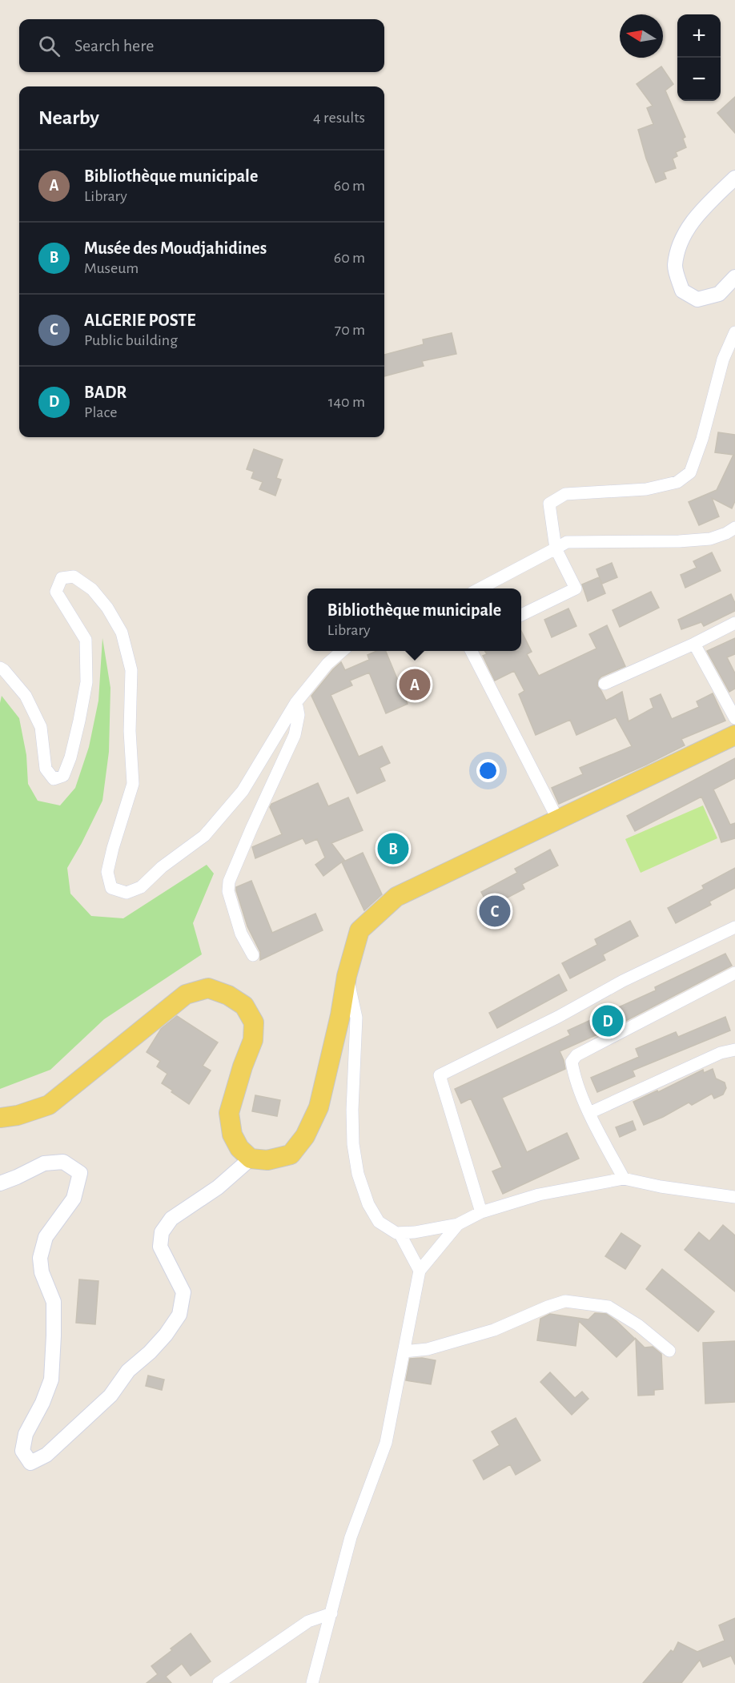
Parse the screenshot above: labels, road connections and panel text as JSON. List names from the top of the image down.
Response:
{
  "north": "left",
  "page": {
    "map_buttons": ["+", "−"],
    "search": "Search here",
    "heading": ["Nearby", "4 results"],
    "list": [
      {
        "mark": "A",
        "name": "Bibliothèque municipale",
        "note": "Library",
        "value": "60 m"
      },
      {
        "mark": "B",
        "name": "Musée des Moudjahidines",
        "note": "Museum",
        "value": "60 m"
      },
      {
        "mark": "C",
        "name": "ALGERIE POSTE",
        "note": "Public building",
        "value": "70 m"
      },
      {
        "mark": "D",
        "name": "BADR",
        "note": "Place",
        "value": "140 m"
      }
    ],
    "popup": ["Bibliothèque municipale", "Library"],
    "pins": [
      "A",
      "B",
      "C",
      "D"
    ]
  }
}
